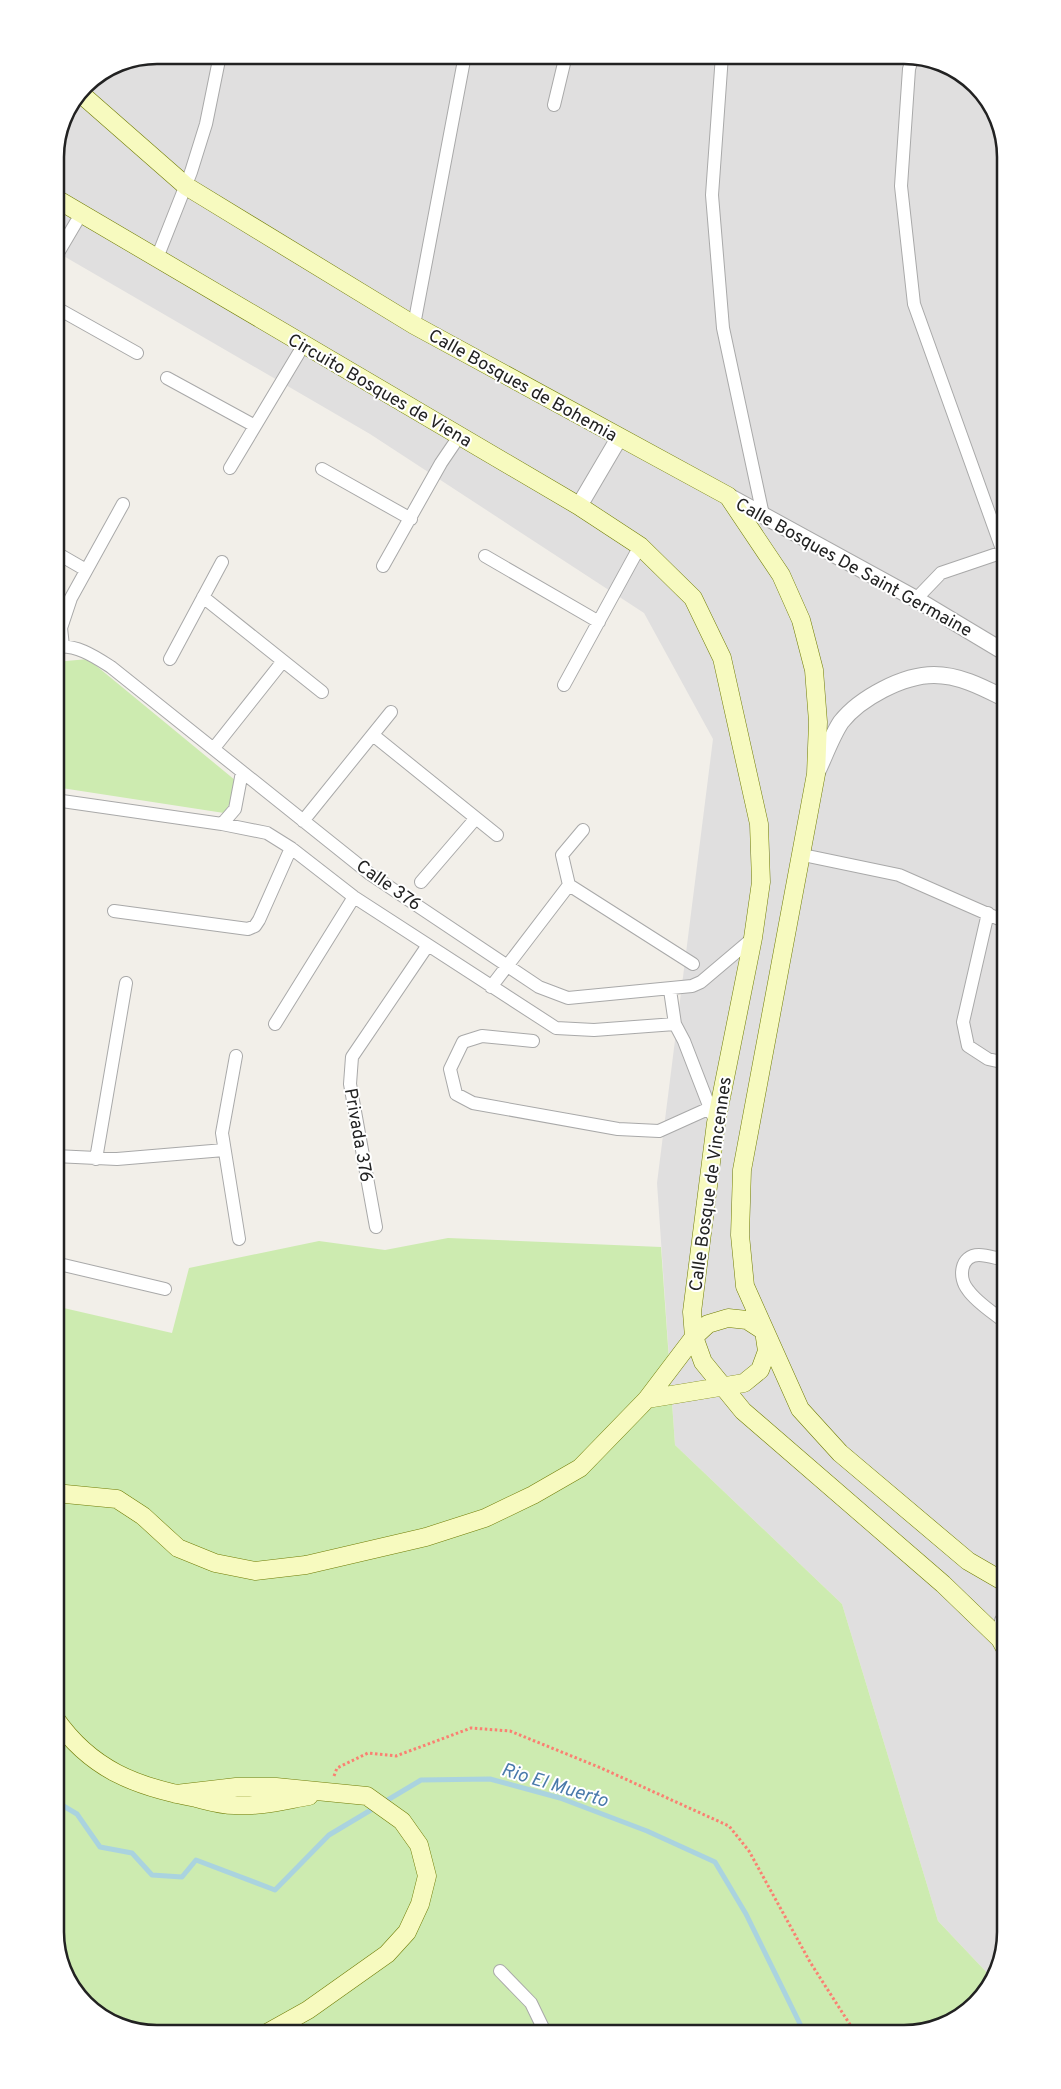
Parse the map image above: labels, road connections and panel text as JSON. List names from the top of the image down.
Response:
{
  "streets": {
    "main road": ["Calle Bosques de Bohemia", "Circuito Bosques de Viena", "Calle Bosque de Vincennes"],
    "street": ["Calle Bosques De Saint Germaine", "Calle 376", "Privada 376"]
  },
  "crossings": [
    ["Calle Bosques de Bohemia", "Calle Bosques De Saint Germaine"],
    ["Calle Bosques de Bohemia", "Calle Bosque de Vincennes"],
    ["Circuito Bosques de Viena", "Calle Bosque de Vincennes"],
    ["Calle 376", "Privada 376"],
    ["Calle 376", "Calle Bosque de Vincennes"]
  ],
  "water": ["Rio El Muerto"]
}
